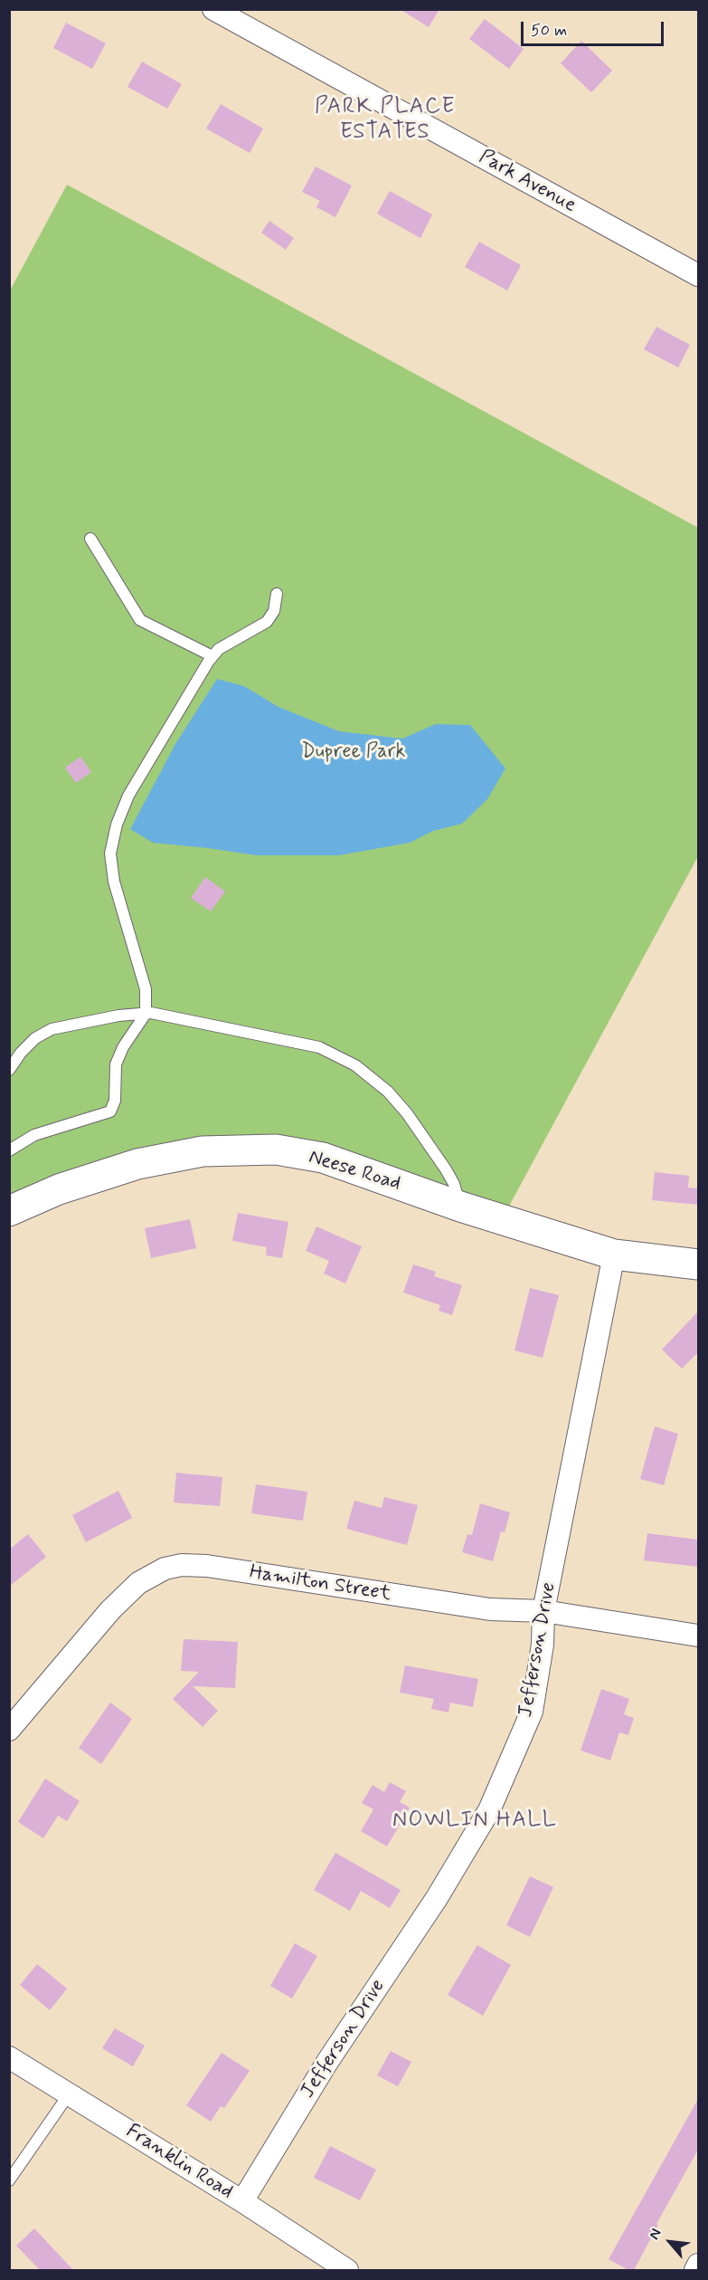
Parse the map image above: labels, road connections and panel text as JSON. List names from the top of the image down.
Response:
{
  "streets": {
    "street": [
      "Park Avenue",
      "Neese Road",
      "Hamilton Street",
      "Jefferson Drive",
      "Franklin Road"
    ]
  },
  "crossings": [
    ["Neese Road", "Jefferson Drive"],
    ["Hamilton Street", "Jefferson Drive"],
    ["Jefferson Drive", "Franklin Road"]
  ],
  "districts": ["PARK PLACE ESTATES", "NOWLIN HALL"],
  "parks": ["Dupree Park"],
  "scale_bar": "50 m",
  "north": "top left"
}
